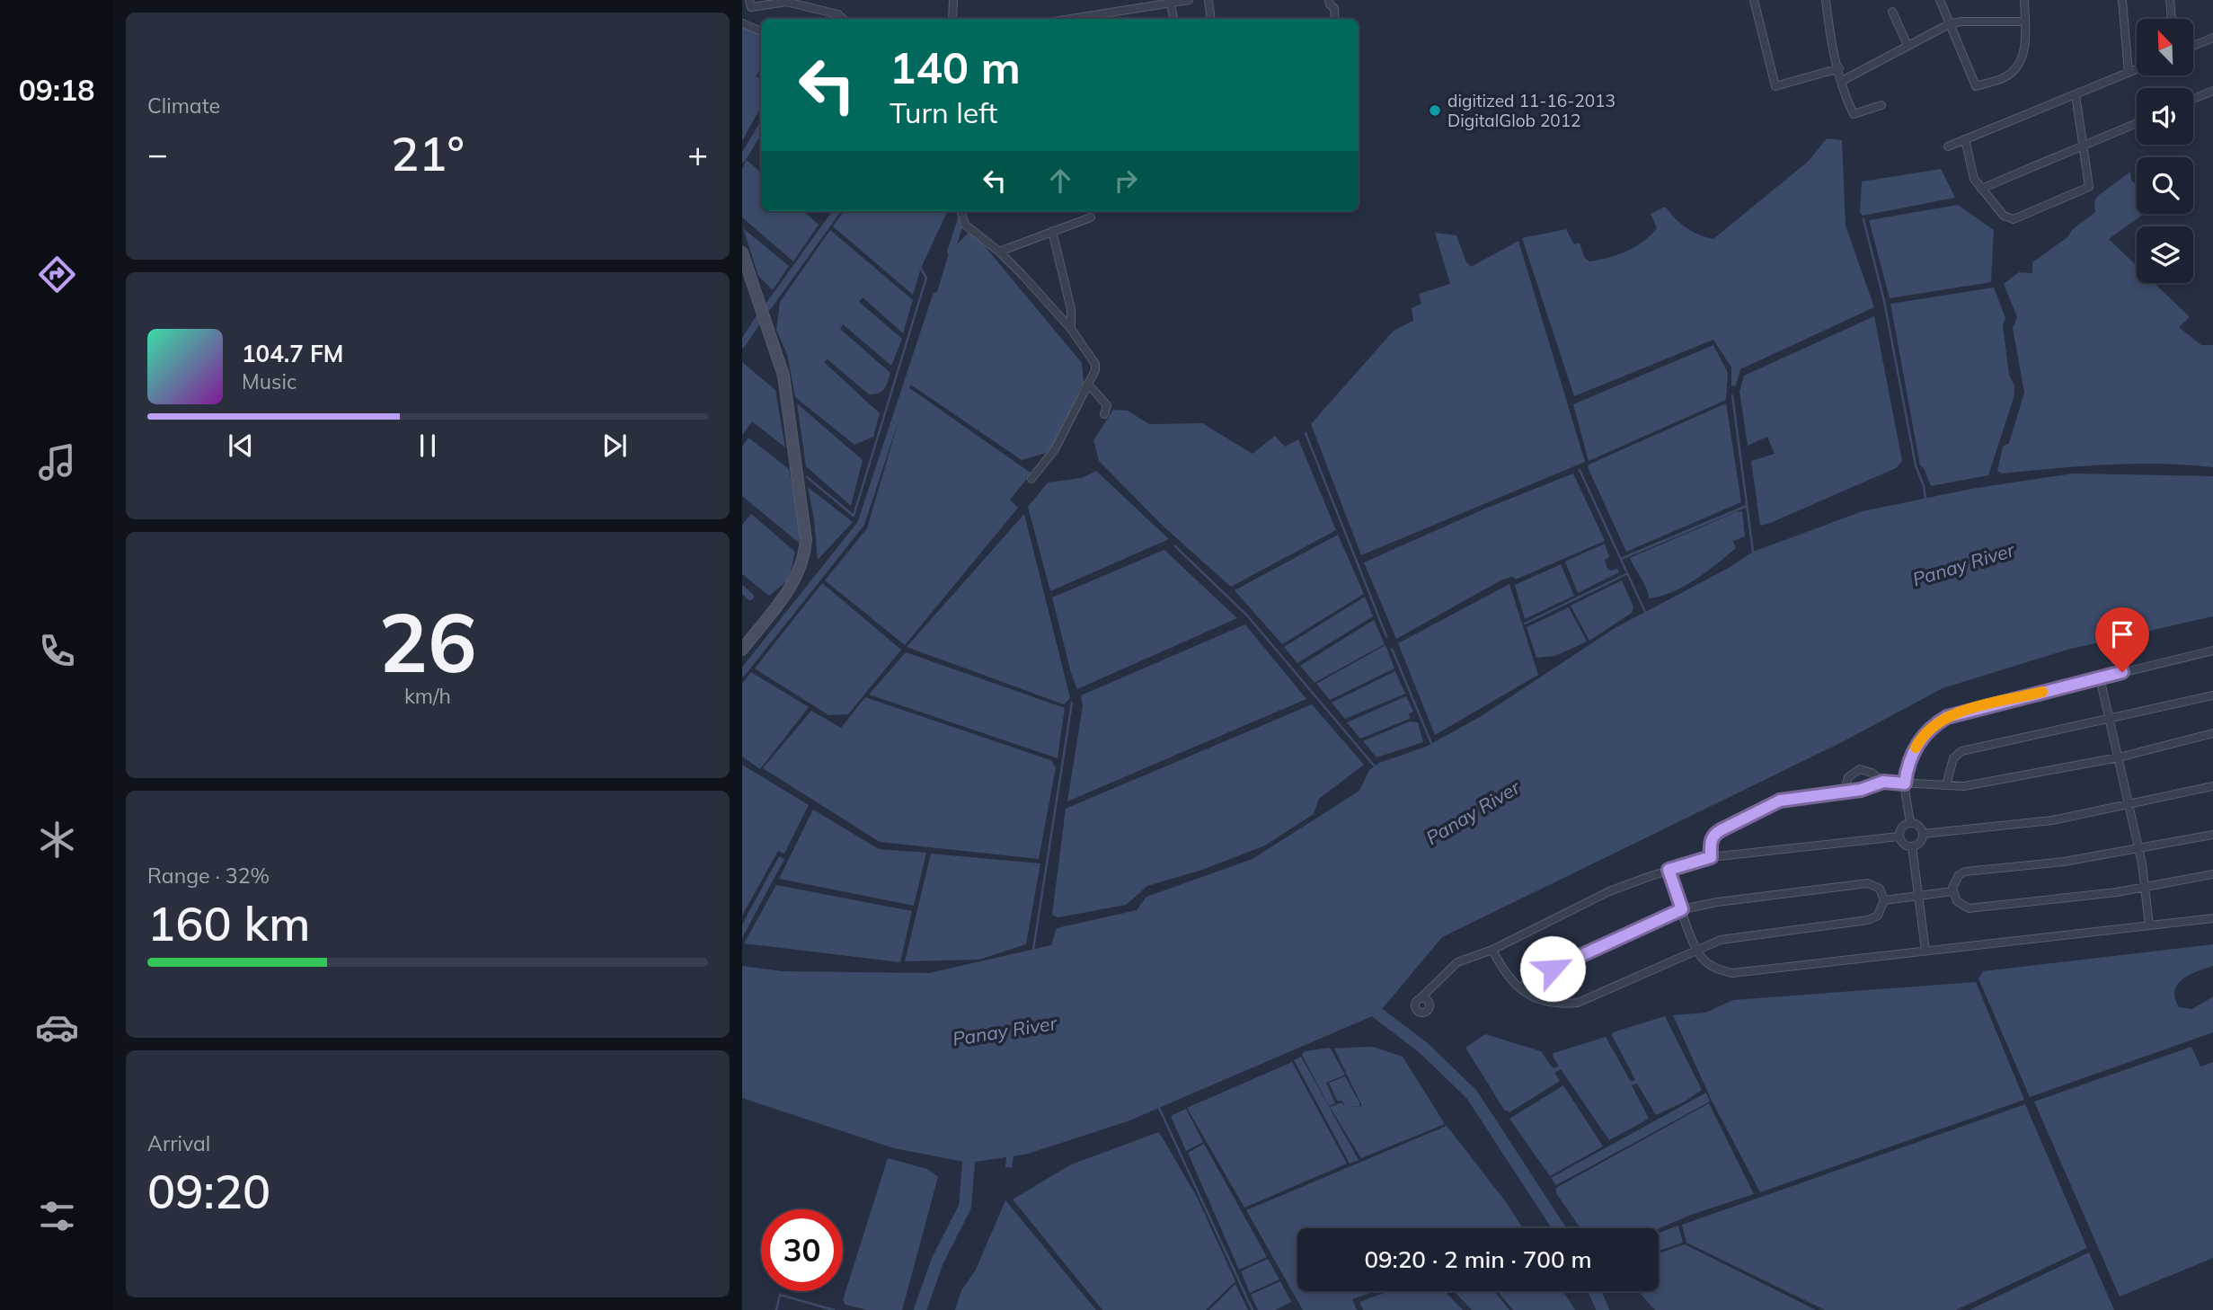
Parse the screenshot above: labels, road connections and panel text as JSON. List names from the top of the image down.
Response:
{
  "water": ["Panay River"],
  "places": ["digitized 11-16-2013 DigitalGlob 2012"],
  "north": "top left",
  "page": {
    "tabs": "09:18",
    "tile": [
      "Climate",
      ["26", "km/h"],
      ["Range · 32%", "160 km"],
      ["Arrival", "09:20"]
    ],
    "turn": ["140 m", "Turn left"],
    "heat": ["−", "21°", "+"],
    "song": ["104.7 FM", "Music"],
    "limit": "30",
    "trip": "09:20 · 2 min · 700 m"
  }
}
